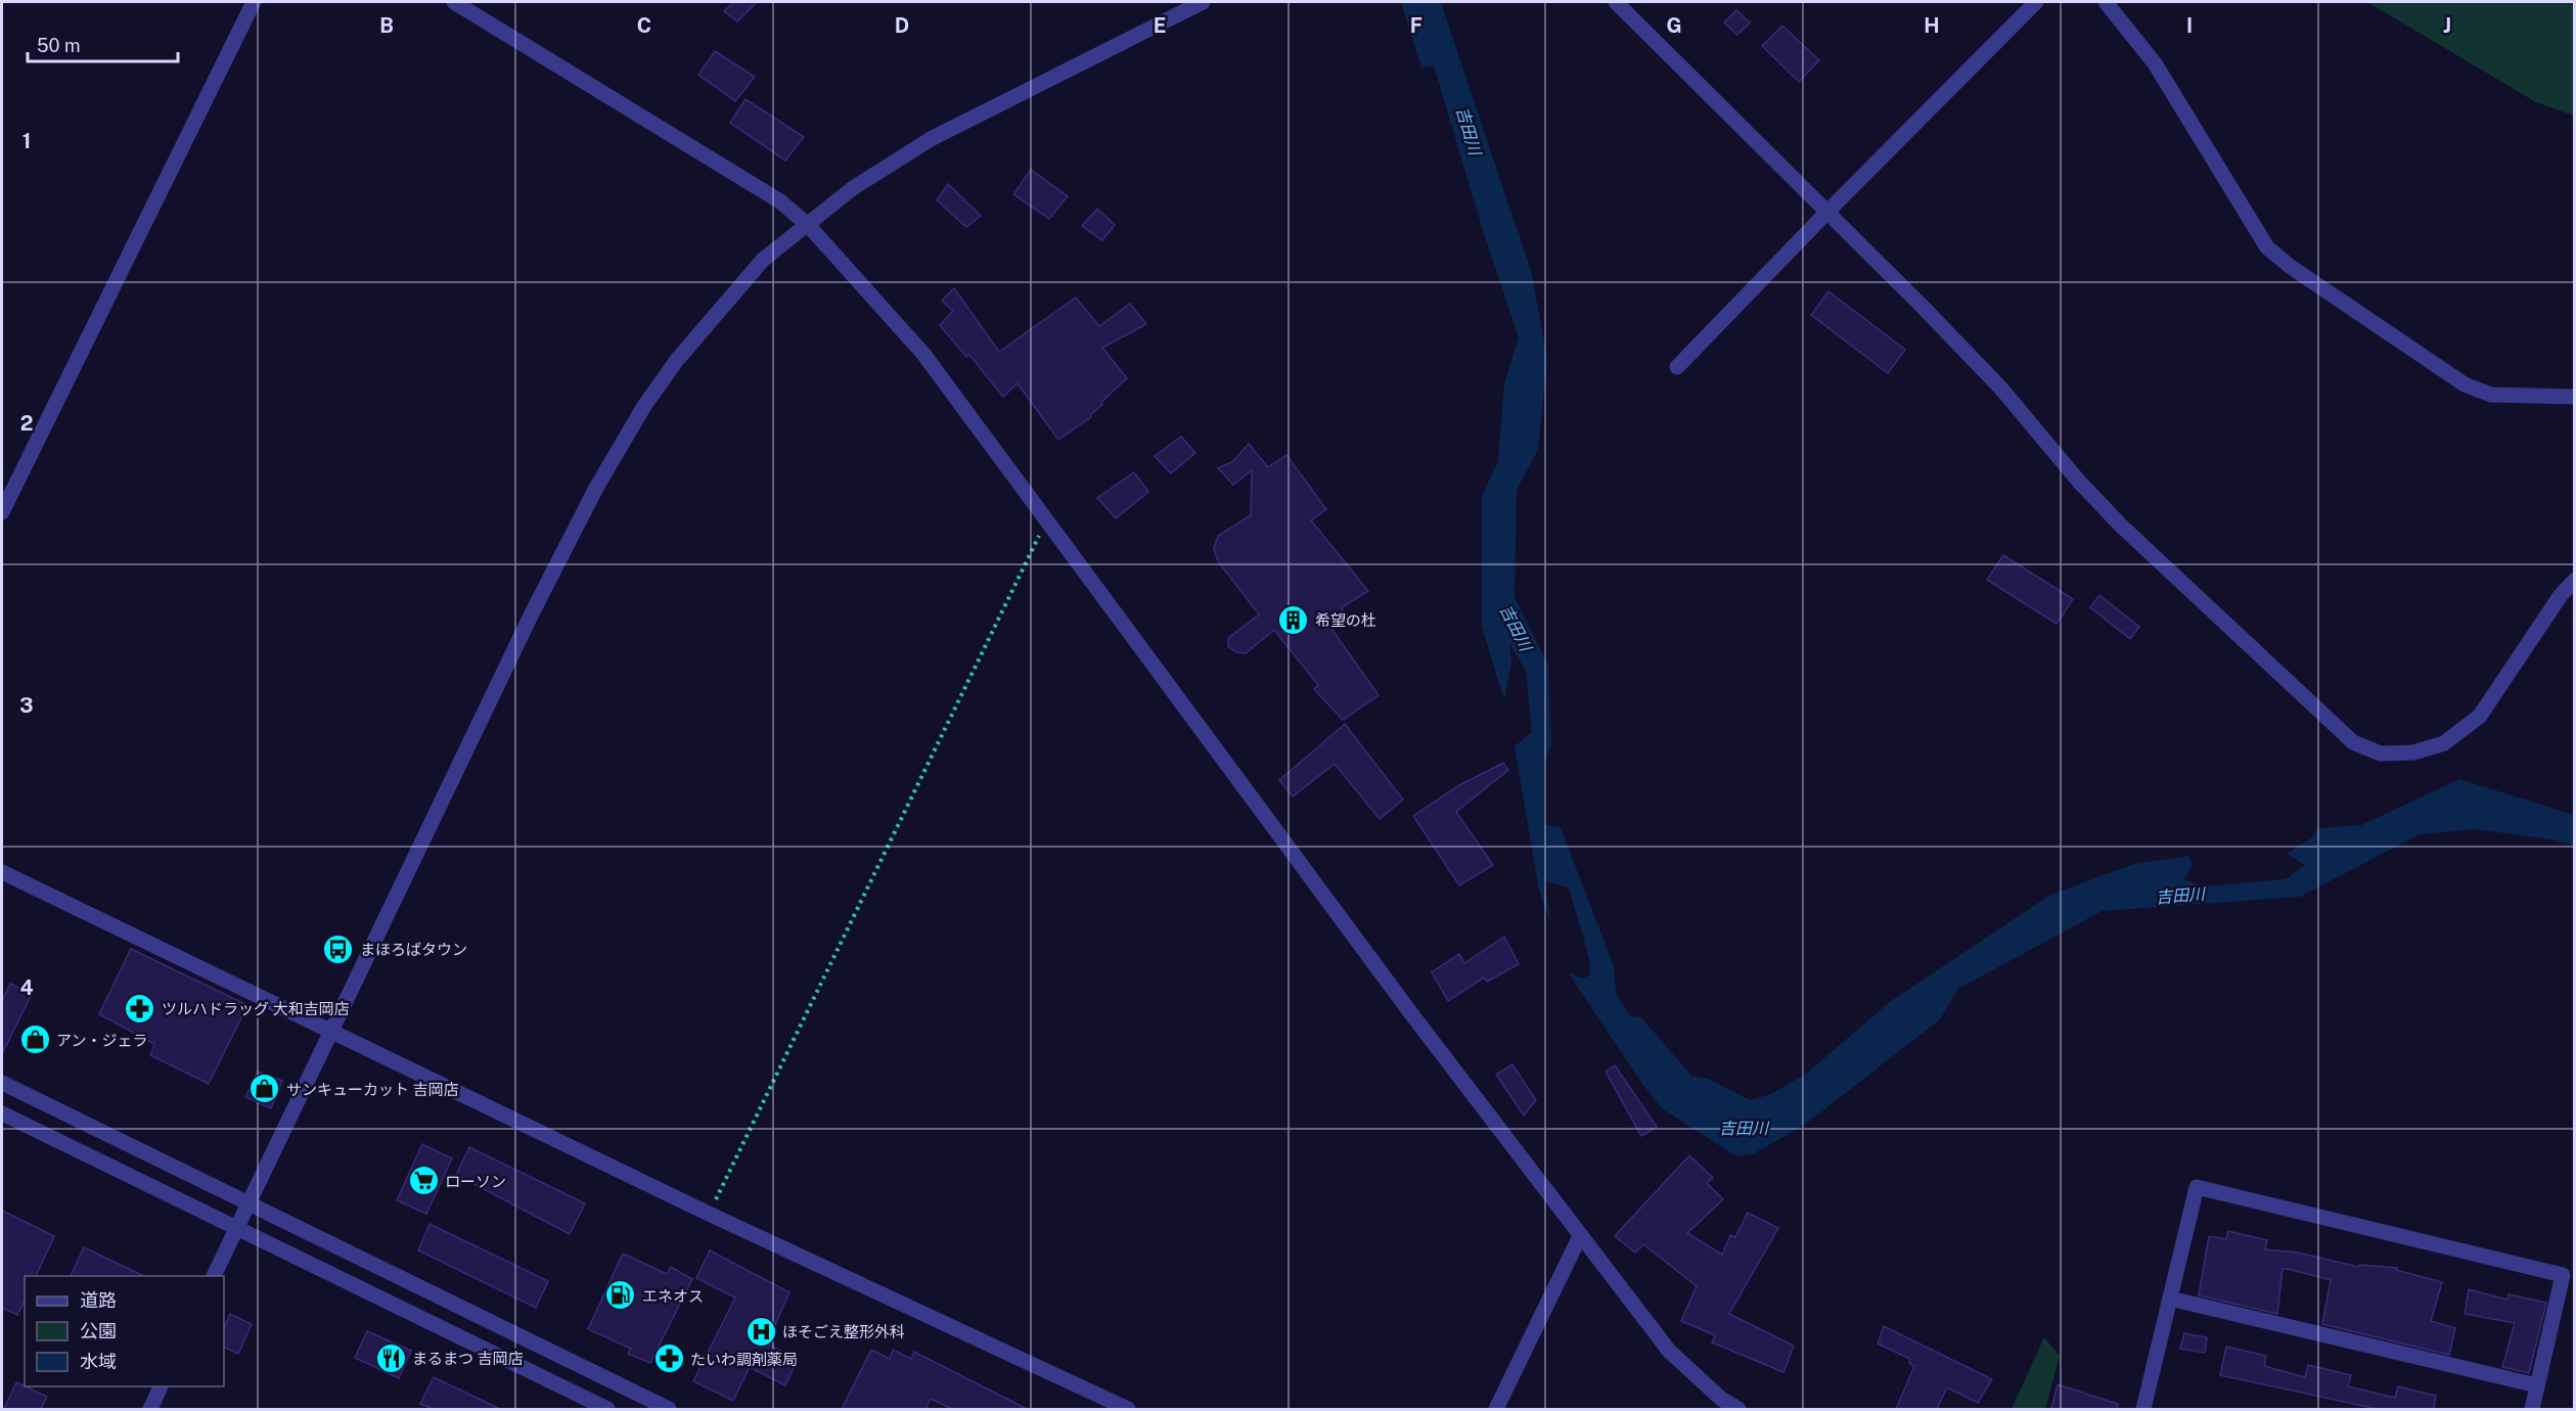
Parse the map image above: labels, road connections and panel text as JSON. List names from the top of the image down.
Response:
{
  "water": ["吉田川"],
  "places": {
    "building": ["希望の杜"],
    "bus stop": ["まほろばタウン"],
    "pharmacy": ["ツルハドラッグ 大和吉岡店", "たいわ調剤薬局"],
    "shop": ["アン・ジェラ", "サンキューカット 吉岡店"],
    "supermarket": ["ローソン"],
    "fuel station": ["エネオス"],
    "hospital": ["ほそごえ整形外科"],
    "restaurant": ["まるまつ 吉岡店"]
  },
  "legend": ["道路", "公園", "水域"],
  "scale_bar": "50 m",
  "grid": {
    "columns": [
      "B",
      "C",
      "D",
      "E",
      "F",
      "G",
      "H",
      "I",
      "J"
    ],
    "rows": [
      "1",
      "2",
      "3",
      "4"
    ]
  }
}
